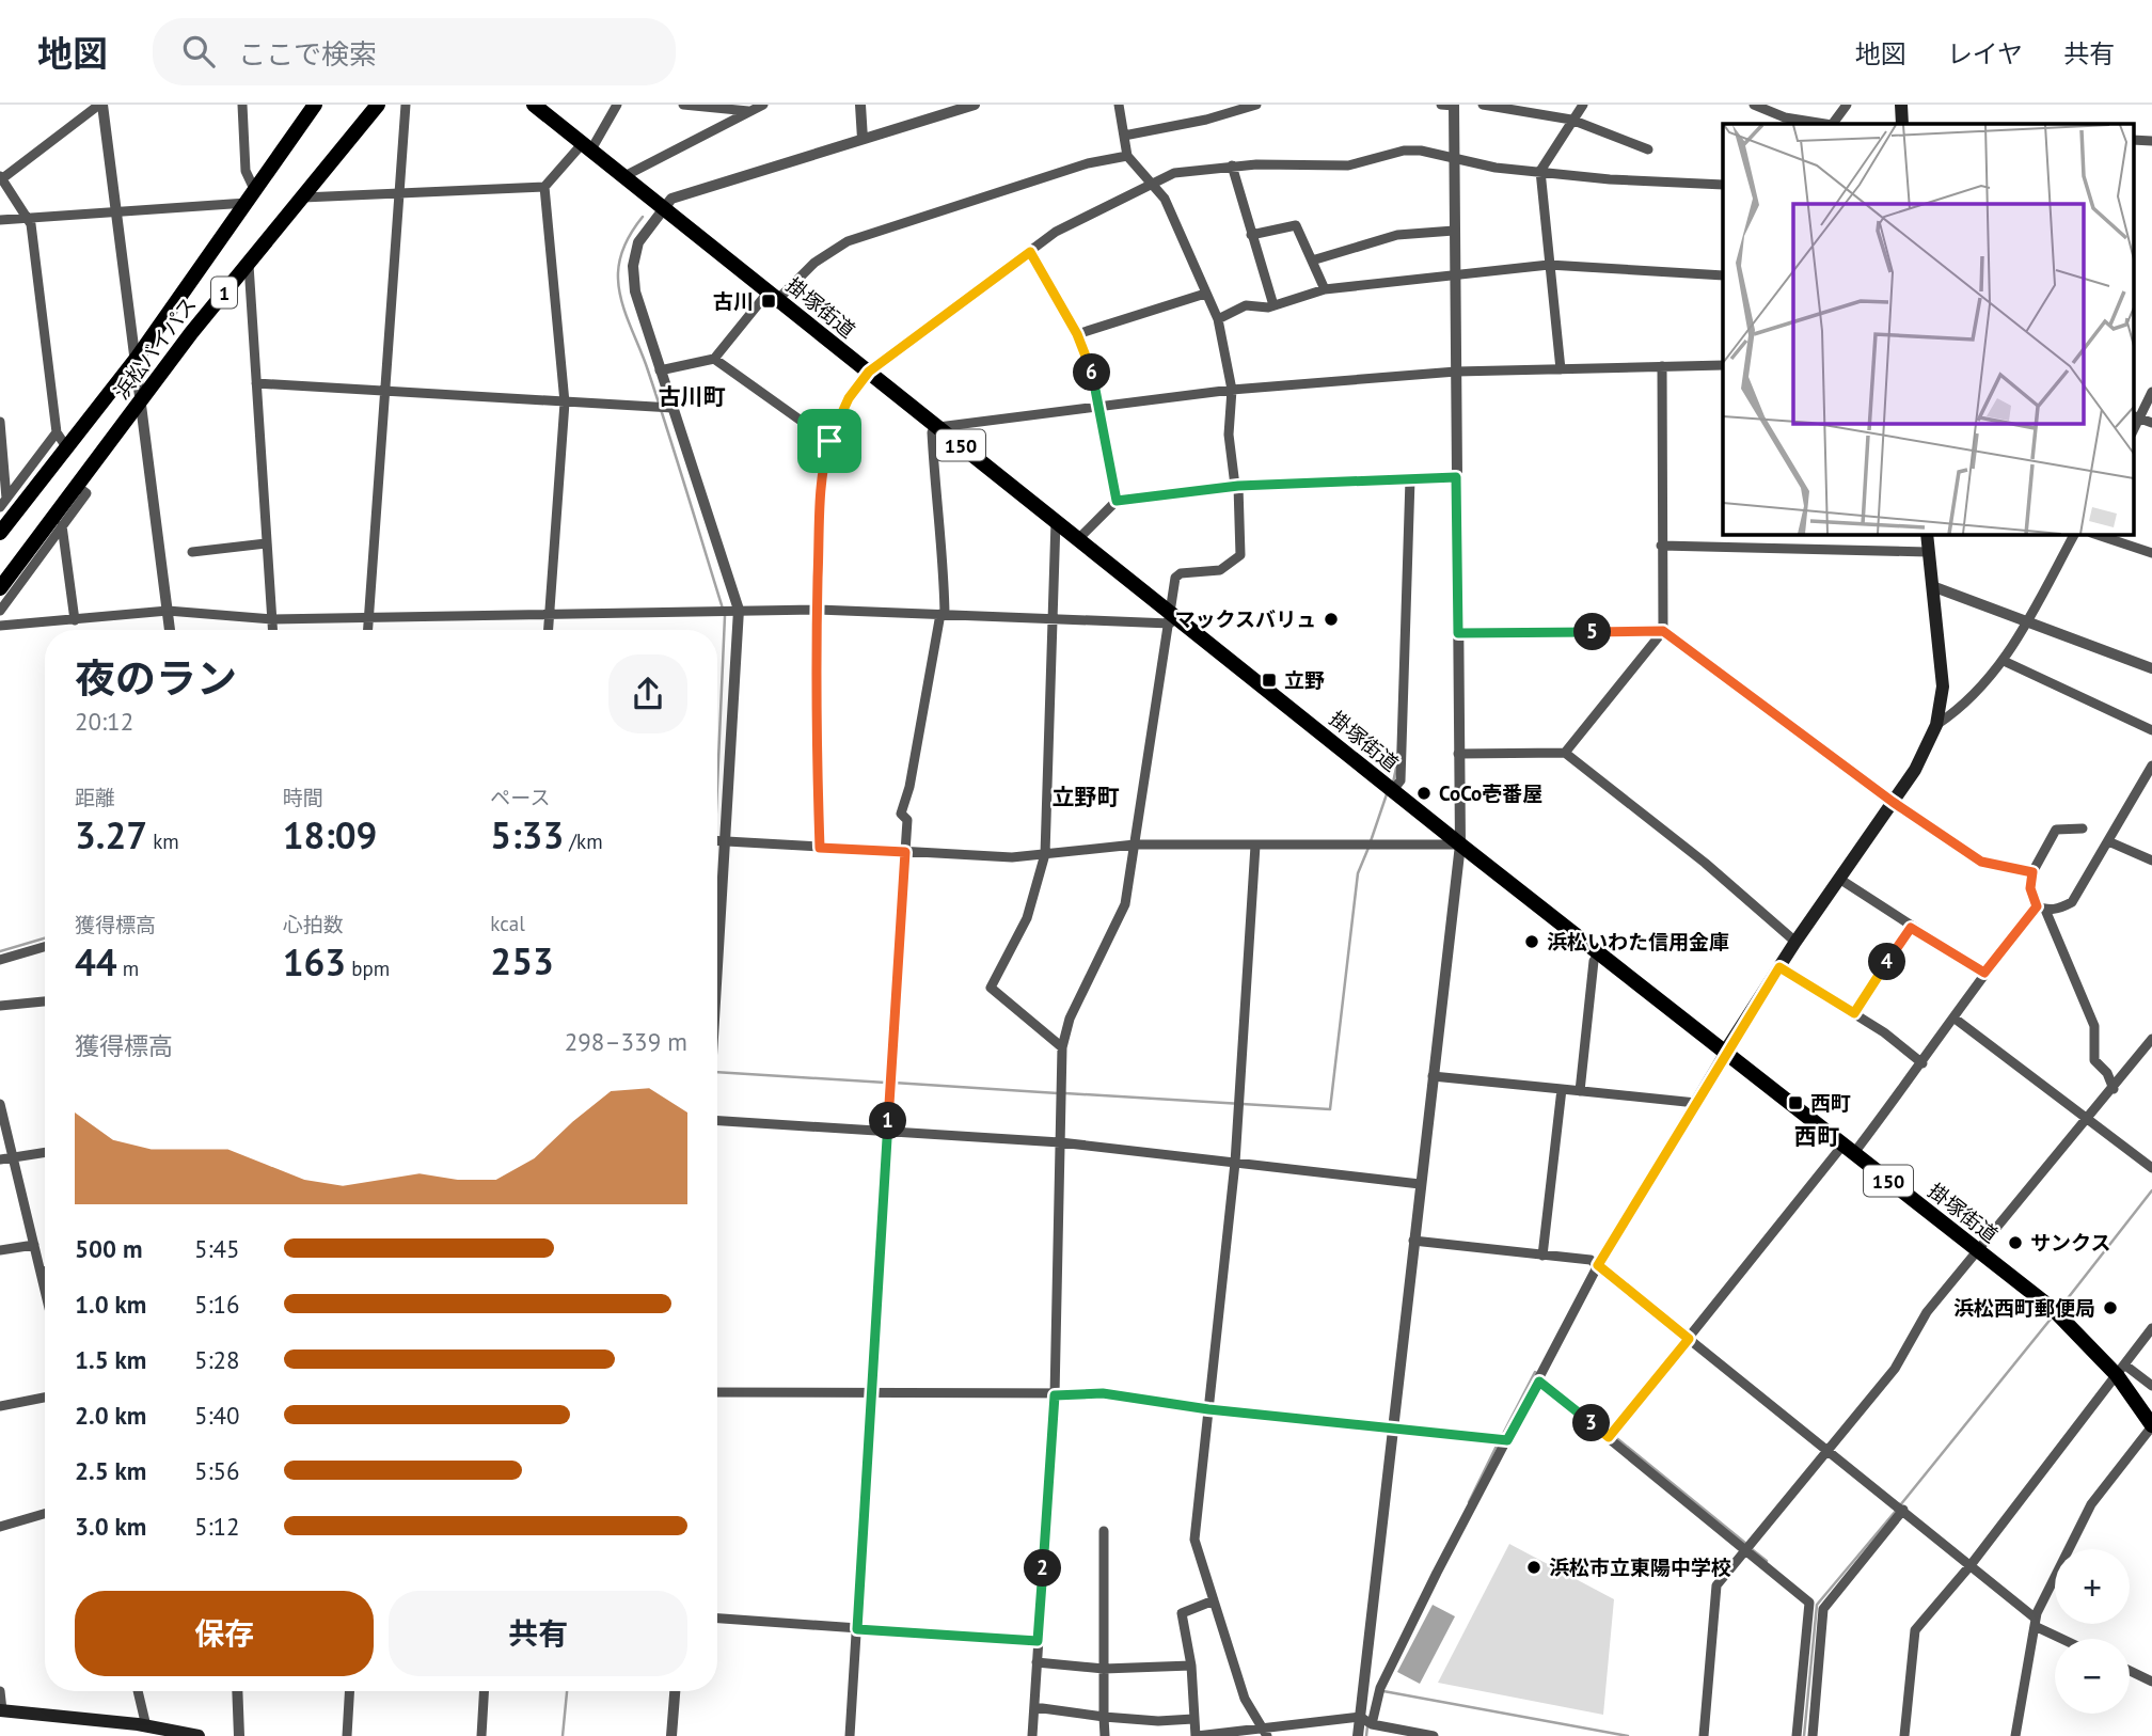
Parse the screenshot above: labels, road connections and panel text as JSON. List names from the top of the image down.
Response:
{
  "streets": {
    "highway": [
      "1",
      "掛塚街道",
      "浜松バイパス",
      "150"
    ]
  },
  "districts": ["古川町", "立野町", "西町"],
  "places": {
    "transit": ["古川", "立野", "西町"],
    "other": [
      "マックスバリュ",
      "CoCo壱番屋",
      "浜松いわた信用金庫",
      "サンクス",
      "浜松西町郵便局",
      "浜松市立東陽中学校"
    ]
  },
  "page": {
    "header": "地図",
    "search": "ここで検索",
    "nav": ["地図", "レイヤ", "共有"],
    "pins": [
      "6",
      "5",
      "4",
      "1",
      "3",
      "2"
    ],
    "heading": ["夜のラン", "20:12"],
    "stats": [
      ["距離", "3.27 km"],
      ["時間", "18:09"],
      ["ペース", "5:33 /km"],
      ["獲得標高", "44 m"],
      ["心拍数", "163 bpm"],
      ["kcal", "253"]
    ],
    "chart": ["獲得標高", "298–339 m"],
    "list": [
      {
        "name": "500 m",
        "note": "5:45"
      },
      {
        "name": "1.0 km",
        "note": "5:16"
      },
      {
        "name": "1.5 km",
        "note": "5:28"
      },
      {
        "name": "2.0 km",
        "note": "5:40"
      },
      {
        "name": "2.5 km",
        "note": "5:56"
      },
      {
        "name": "3.0 km",
        "note": "5:12"
      }
    ],
    "map_buttons": ["+", "−"],
    "buttons": ["保存", "共有"]
  }
}
